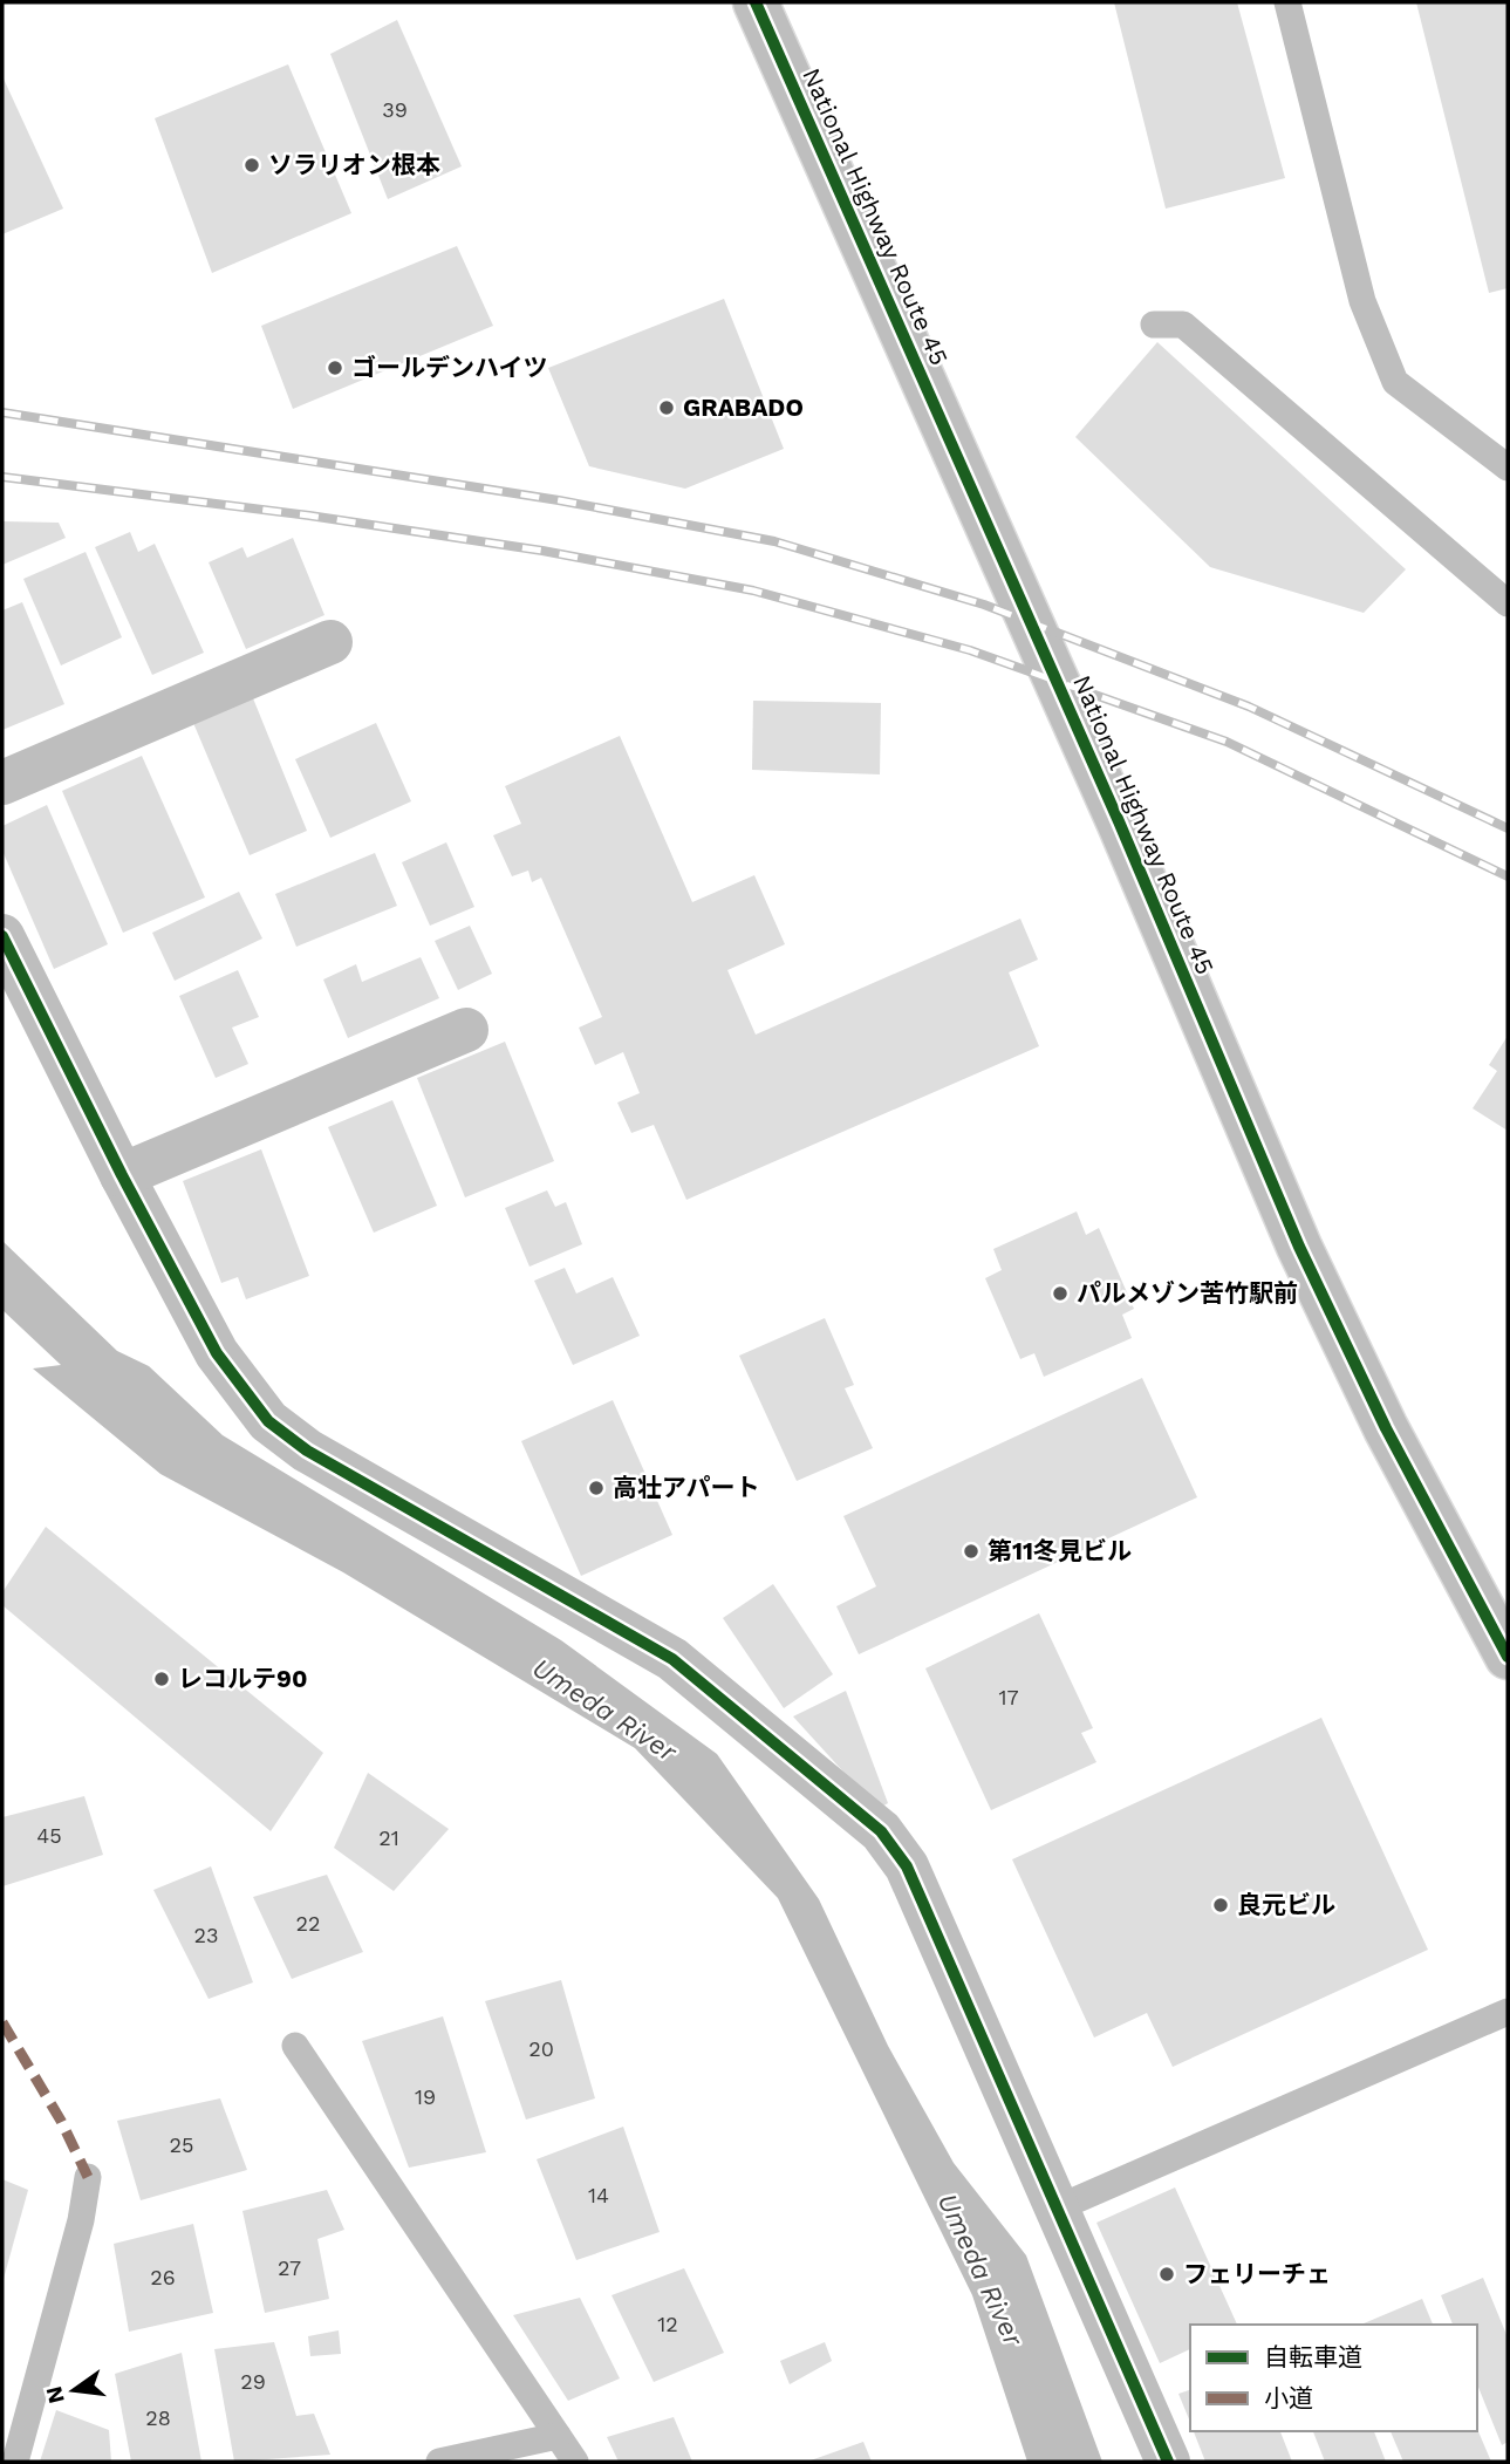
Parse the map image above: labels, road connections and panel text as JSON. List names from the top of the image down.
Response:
{
  "streets": {
    "main road": ["National Highway Route 45"]
  },
  "water": ["Umeda River"],
  "places": [
    "ソラリオン根本",
    "ゴールデンハイツ",
    "GRABADO",
    "パルメゾン苦竹駅前",
    "高壮アパート",
    "第11冬見ビル",
    "レコルテ90",
    "良元ビル",
    "フェリーチェ"
  ],
  "house_numbers": [
    "39",
    "17",
    "45",
    "21",
    "22",
    "23",
    "20",
    "19",
    "25",
    "14",
    "27",
    "26",
    "12",
    "29",
    "28"
  ],
  "legend": ["自転車道", "小道"],
  "north": "left"
}
